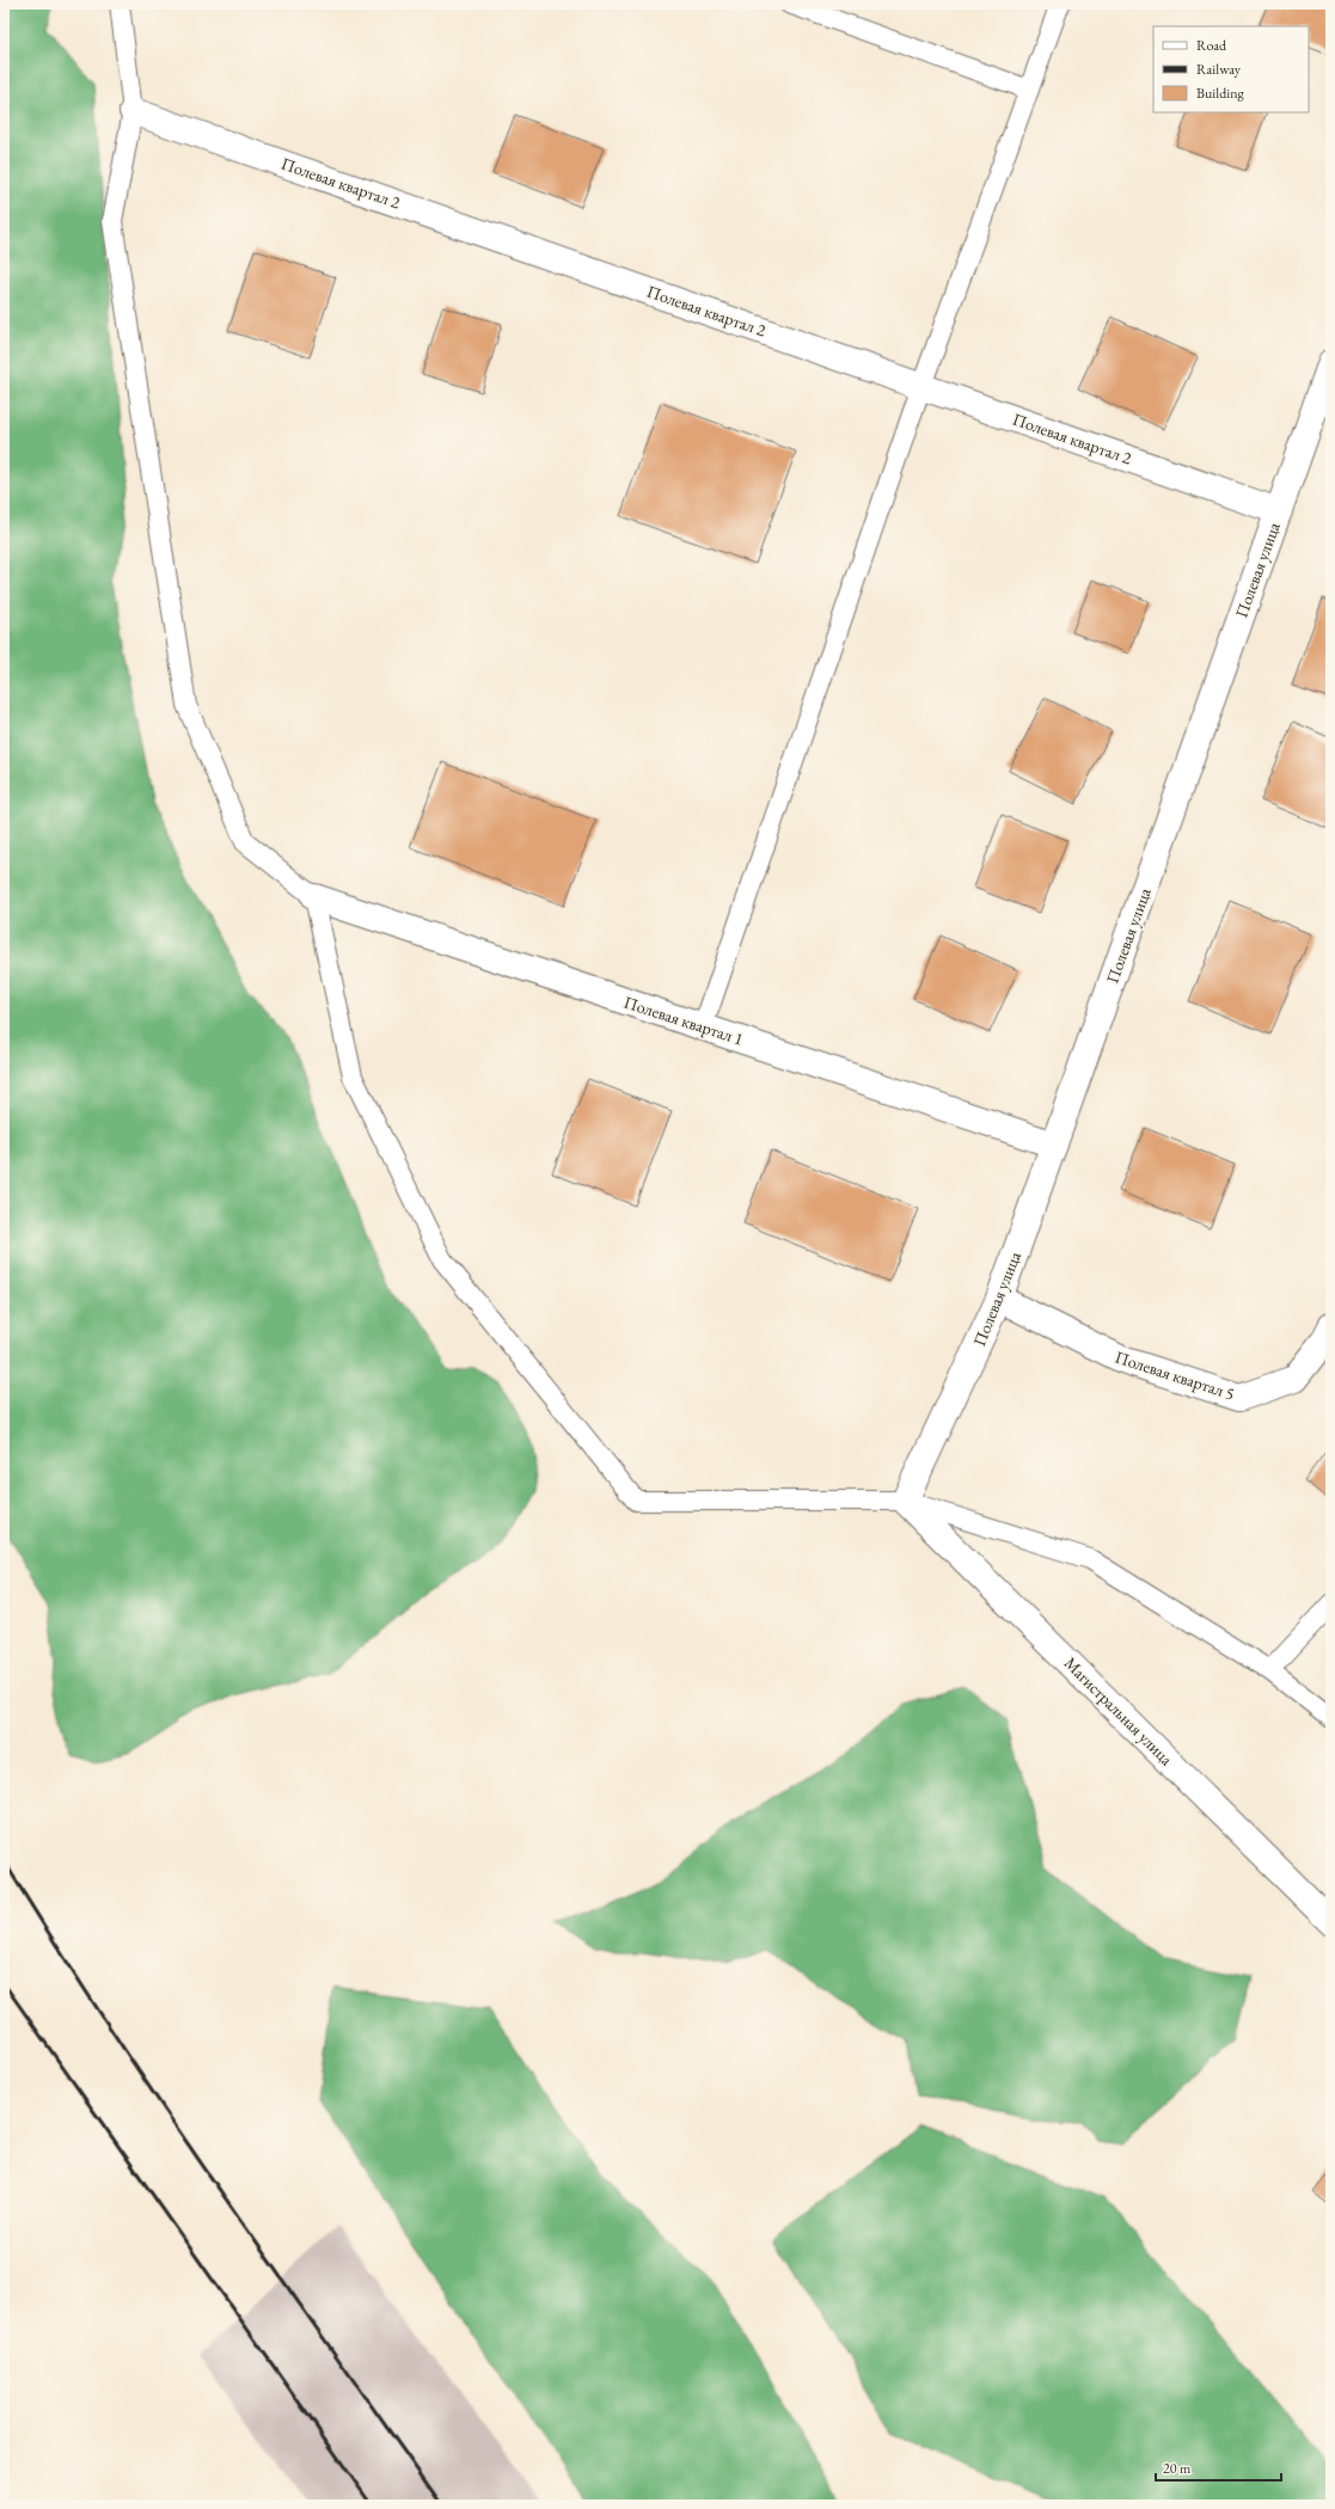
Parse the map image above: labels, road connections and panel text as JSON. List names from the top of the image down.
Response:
{
  "streets": {
    "street": [
      "Полевая квартал 2",
      "Полевая улица",
      "Полевая квартал 1",
      "Полевая квартал 5",
      "Магистральная улица"
    ]
  },
  "crossings": [
    ["Полевая квартал 2", "Полевая улица"],
    ["Полевая улица", "Полевая квартал 1"],
    ["Полевая улица", "Полевая квартал 5"],
    ["Полевая улица", "Магистральная улица"]
  ],
  "legend": ["Road", "Railway", "Building"],
  "scale_bar": "20 m"
}
